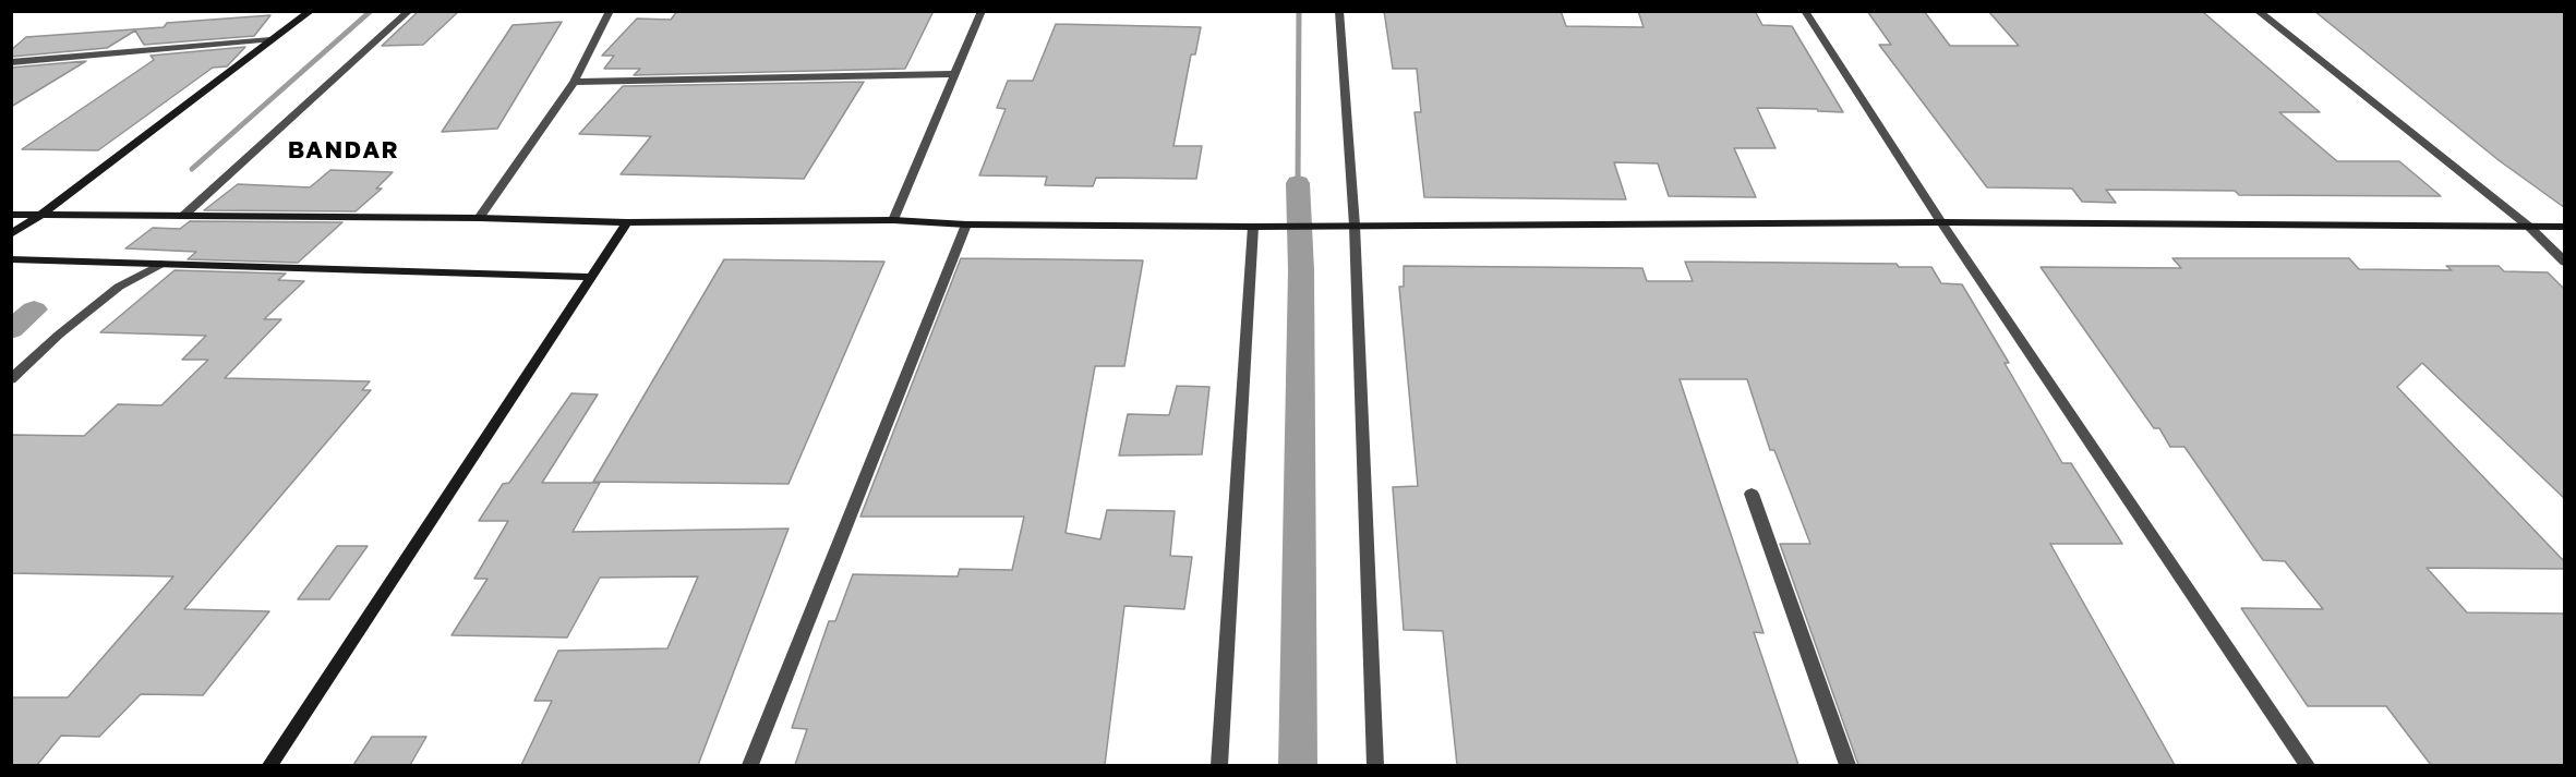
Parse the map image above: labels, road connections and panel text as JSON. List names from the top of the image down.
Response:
{
  "districts": ["BANDAR"]
}
